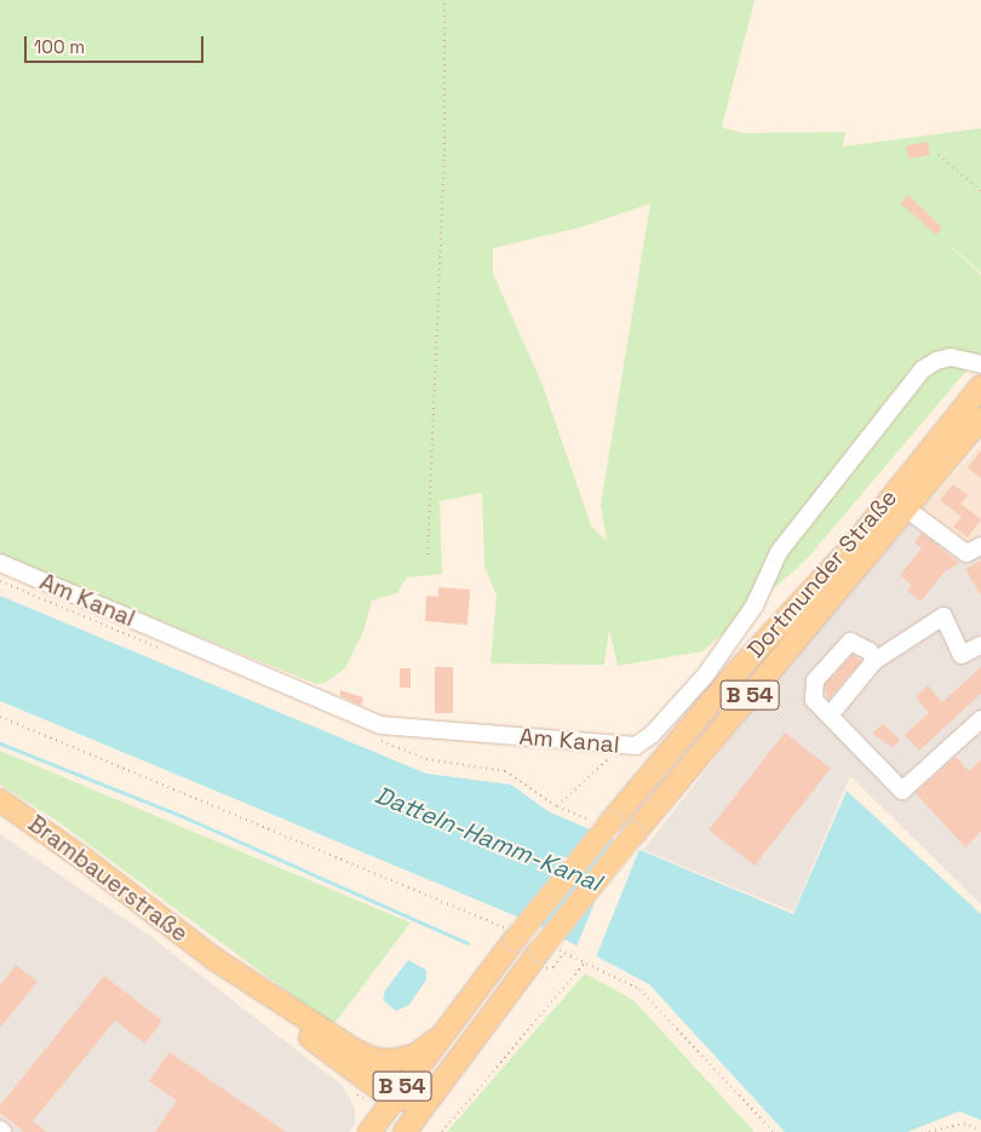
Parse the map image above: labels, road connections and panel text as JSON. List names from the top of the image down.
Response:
{
  "streets": {
    "main road": ["Dortmunder Straße", "B 54", "Brambauerstraße"],
    "lane": ["Am Kanal"]
  },
  "crossings": [
    ["Dortmunder Straße", "Brambauerstraße"]
  ],
  "water": ["Datteln-Hamm-Kanal"],
  "scale_bar": "100 m"
}
